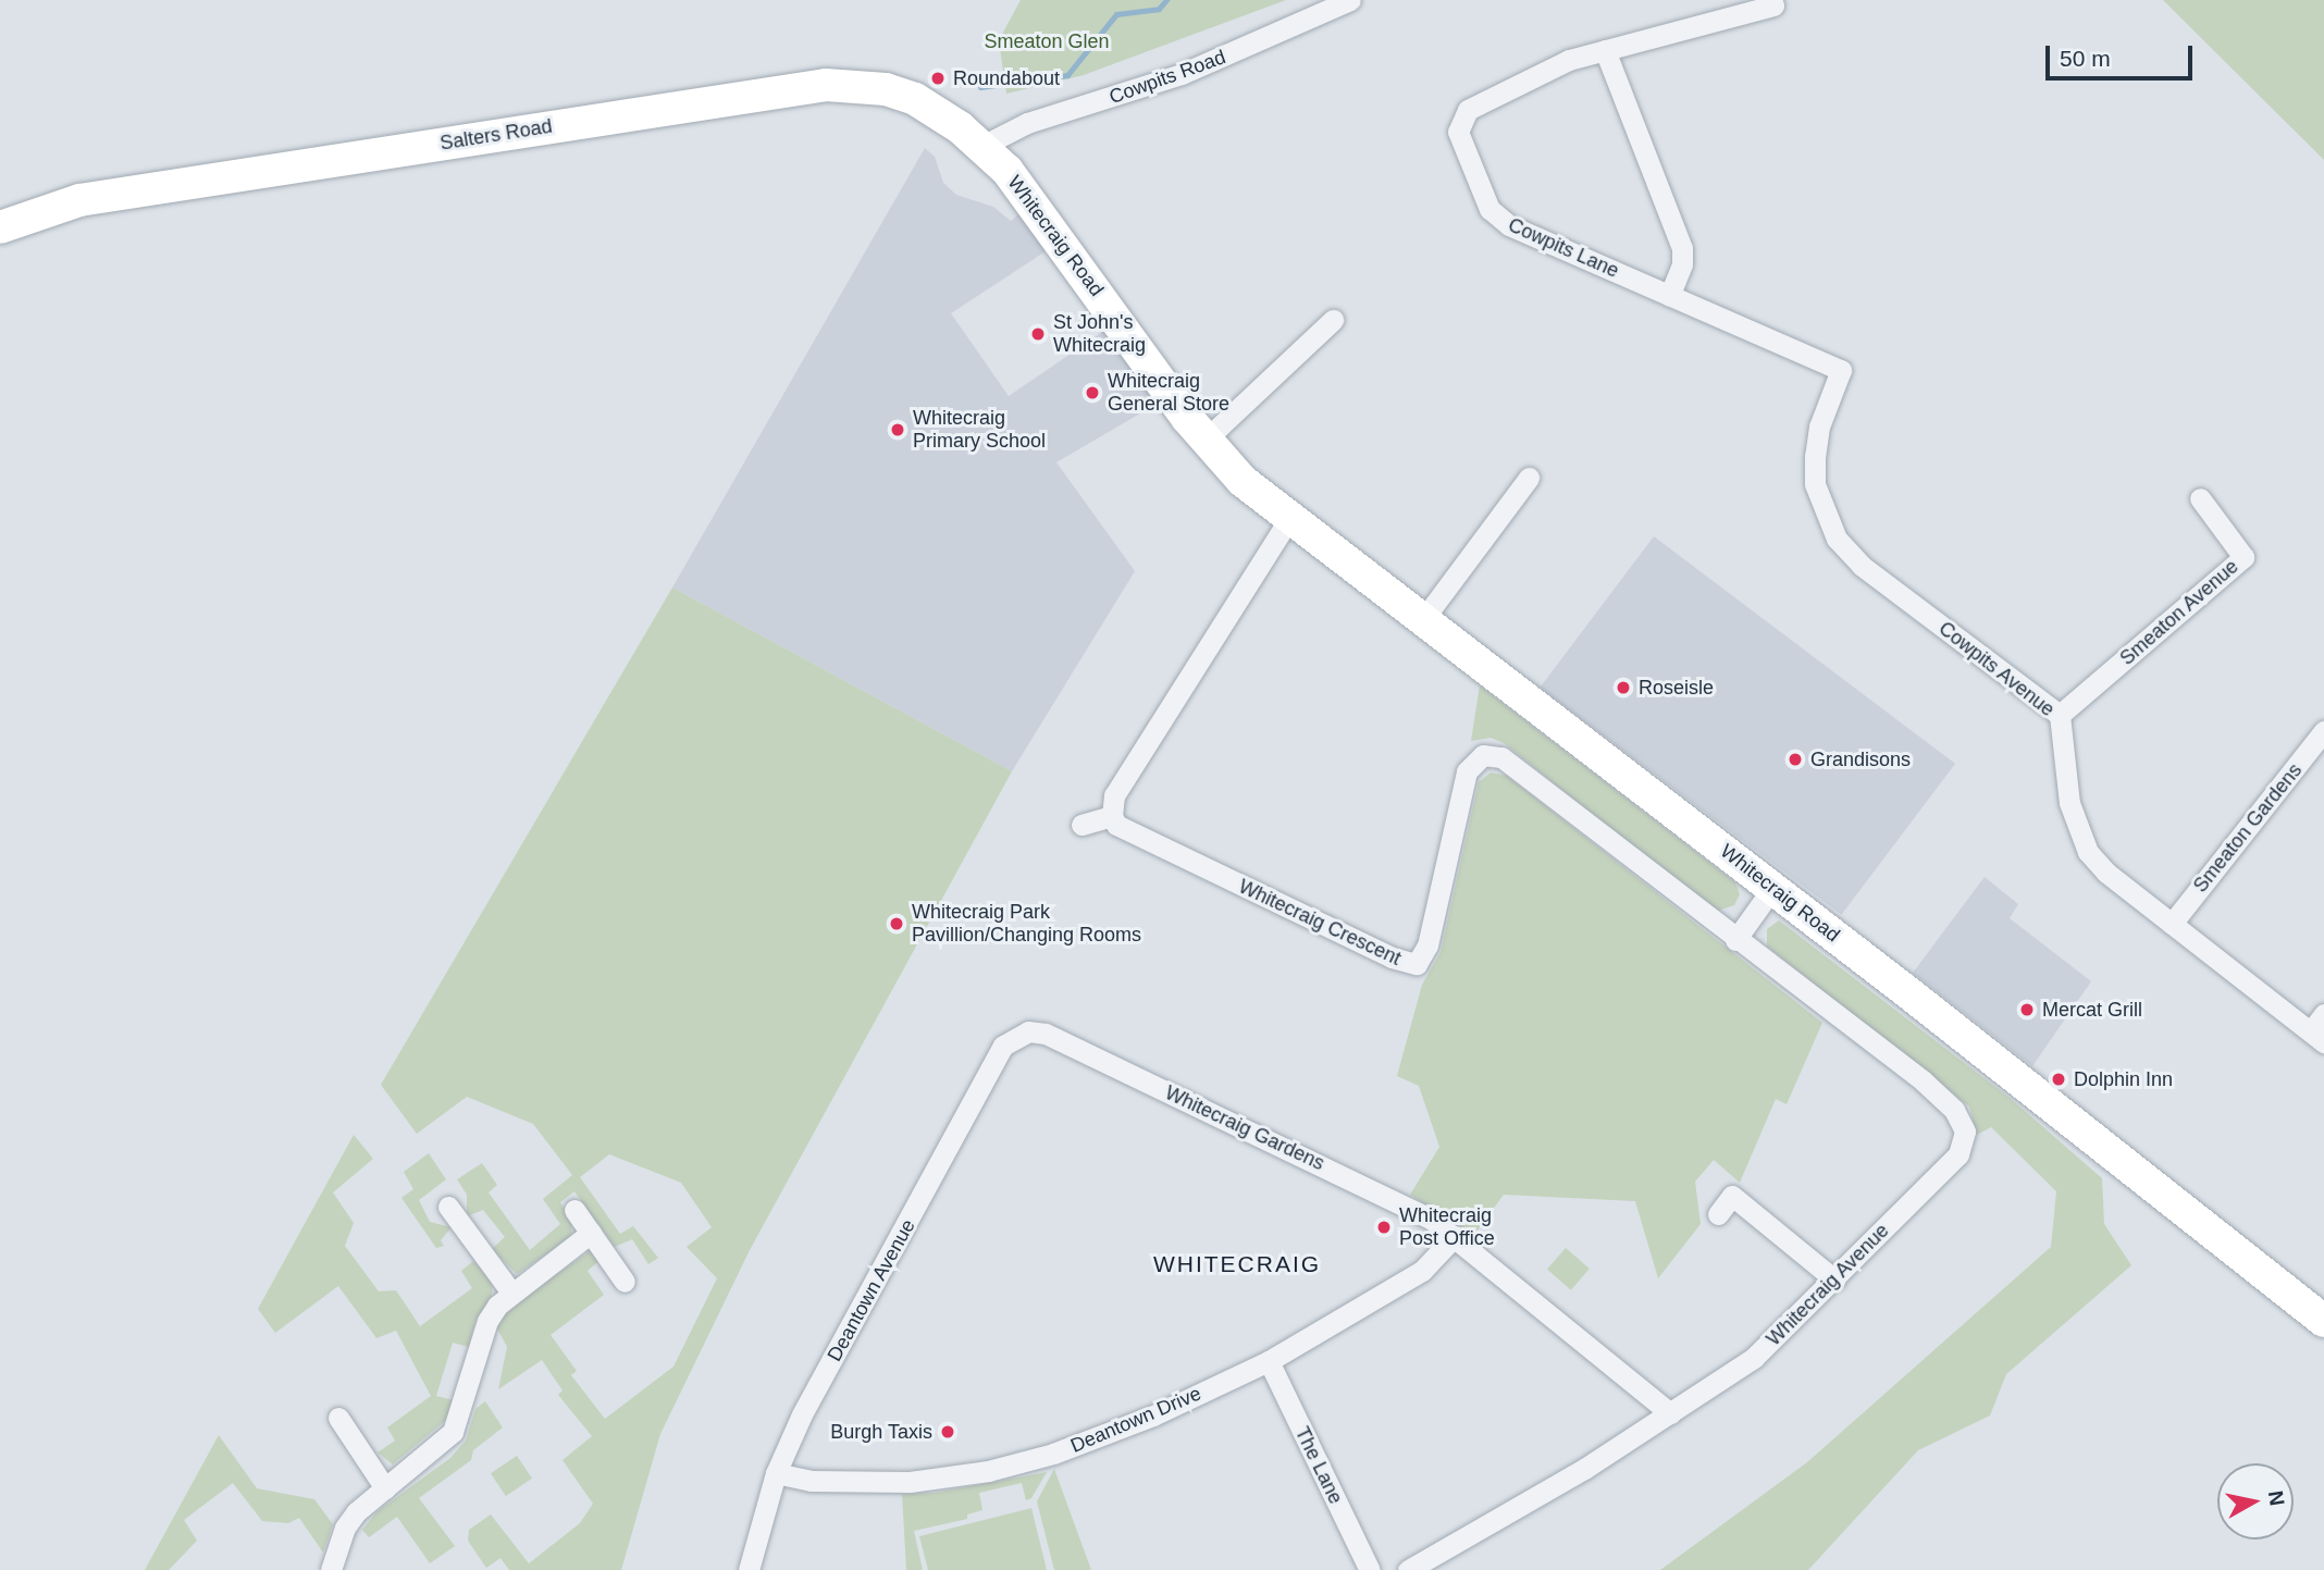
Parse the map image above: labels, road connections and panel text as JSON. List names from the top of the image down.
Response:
{
  "streets": {
    "main road": ["Salters Road", "Whitecraig Road"],
    "street": [
      "Cowpits Road",
      "Cowpits Lane",
      "Smeaton Avenue",
      "Cowpits Avenue",
      "Smeaton Gardens",
      "Whitecraig Crescent",
      "Whitecraig Gardens",
      "Whitecraig Avenue",
      "Deantown Avenue",
      "Deantown Drive",
      "The Lane"
    ]
  },
  "crossings": [
    ["Cowpits Road", "Salters Road"],
    ["Cowpits Road", "Whitecraig Road"],
    ["Salters Road", "Whitecraig Road"],
    ["Cowpits Lane", "Cowpits Avenue"],
    ["Smeaton Avenue", "Cowpits Avenue"],
    ["Cowpits Avenue", "Smeaton Gardens"],
    ["Whitecraig Crescent", "Whitecraig Avenue"],
    ["Whitecraig Gardens", "Whitecraig Avenue"],
    ["Whitecraig Gardens", "Deantown Avenue"],
    ["Whitecraig Gardens", "Deantown Drive"],
    ["Deantown Avenue", "Deantown Drive"],
    ["Deantown Drive", "The Lane"]
  ],
  "districts": ["WHITECRAIG"],
  "parks": ["Smeaton Glen"],
  "places": [
    "Roundabout",
    "St John's Whitecraig",
    "Whitecraig General Store",
    "Whitecraig Primary School",
    "Roseisle",
    "Grandisons",
    "Whitecraig Park Pavillion/Changing Rooms",
    "Mercat Grill",
    "Dolphin Inn",
    "Whitecraig Post Office",
    "Burgh Taxis"
  ],
  "scale_bar": "50 m",
  "north": "right"
}
